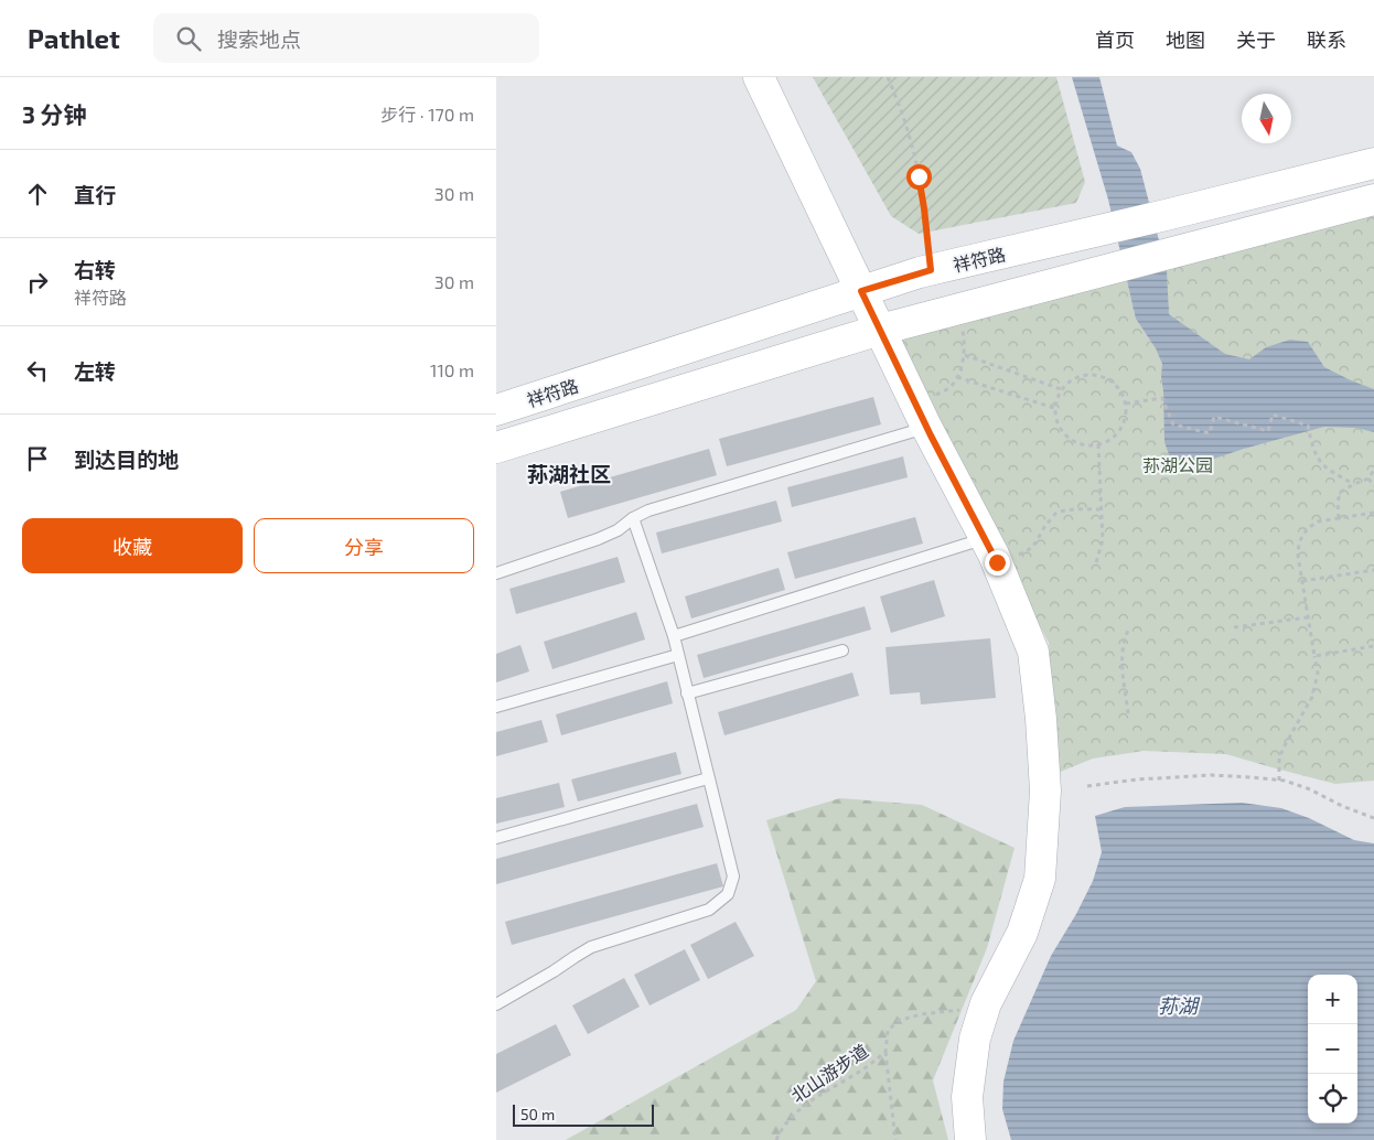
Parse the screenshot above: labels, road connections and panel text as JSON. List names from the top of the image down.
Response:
{
  "streets": {
    "main road": ["祥符路"],
    "path": ["北山游步道"]
  },
  "districts": ["荪湖社区"],
  "water": ["荪湖"],
  "parks": ["荪湖公园"],
  "scale_bar": "50 m",
  "north": "bottom",
  "page": {
    "header": "Pathlet",
    "search": "搜索地点",
    "nav": [
      "首页",
      "地图",
      "关于",
      "联系"
    ],
    "heading": ["3 分钟", "步行 · 170 m"],
    "list": [
      ["直行", "30 m"],
      ["右转", "祥符路", "30 m"],
      ["左转", "110 m"],
      "到达目的地"
    ],
    "buttons": ["收藏", "分享"],
    "map_buttons": ["+", "−"],
    "scale": "50 m"
  }
}
